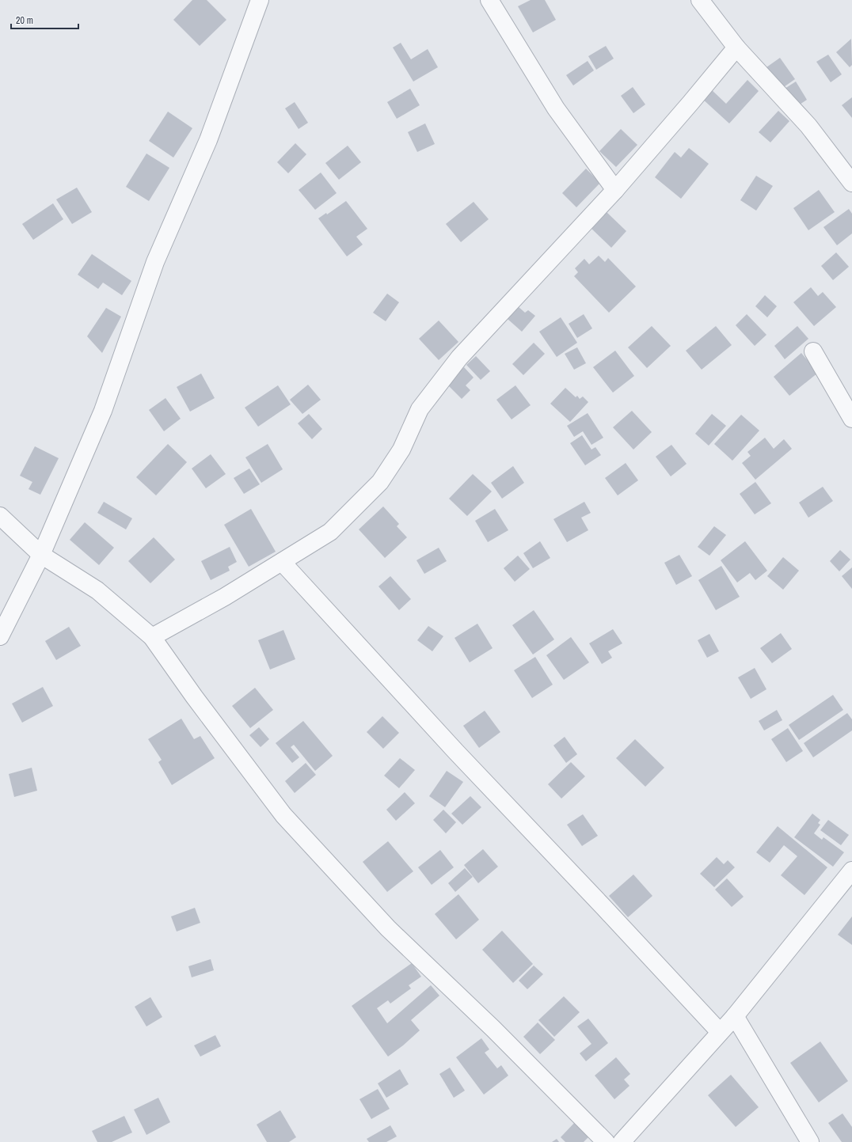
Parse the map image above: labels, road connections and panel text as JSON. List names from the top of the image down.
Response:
{
  "scale_bar": "20 m"
}
